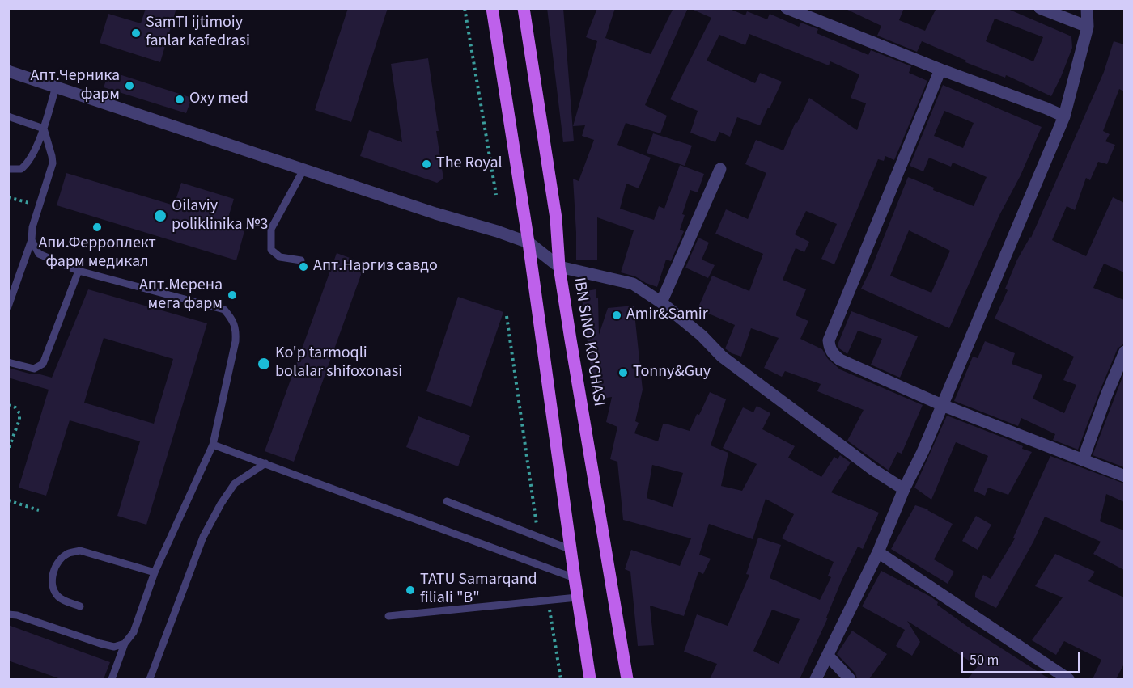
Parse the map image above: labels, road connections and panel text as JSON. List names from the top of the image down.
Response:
{
  "streets": {
    "main road": ["IBN SINO KO'CHASI"]
  },
  "places": [
    "SamTI ijtimoiy fanlar kafedrasi",
    "Апт.Черника фарм",
    "Oxy med",
    "The Royal",
    "Oilaviy poliklinika №3",
    "Апи.Ферроплект фарм медикал",
    "Апт.Наргиз савдо",
    "Апт.Мерена мега фарм",
    "Amir&Samir",
    "Ko'p tarmoqli bolalar shifoxonasi",
    "Tonny&Guy",
    "TATU Samarqand filiali \"B\""
  ],
  "scale_bar": "50 m"
}
